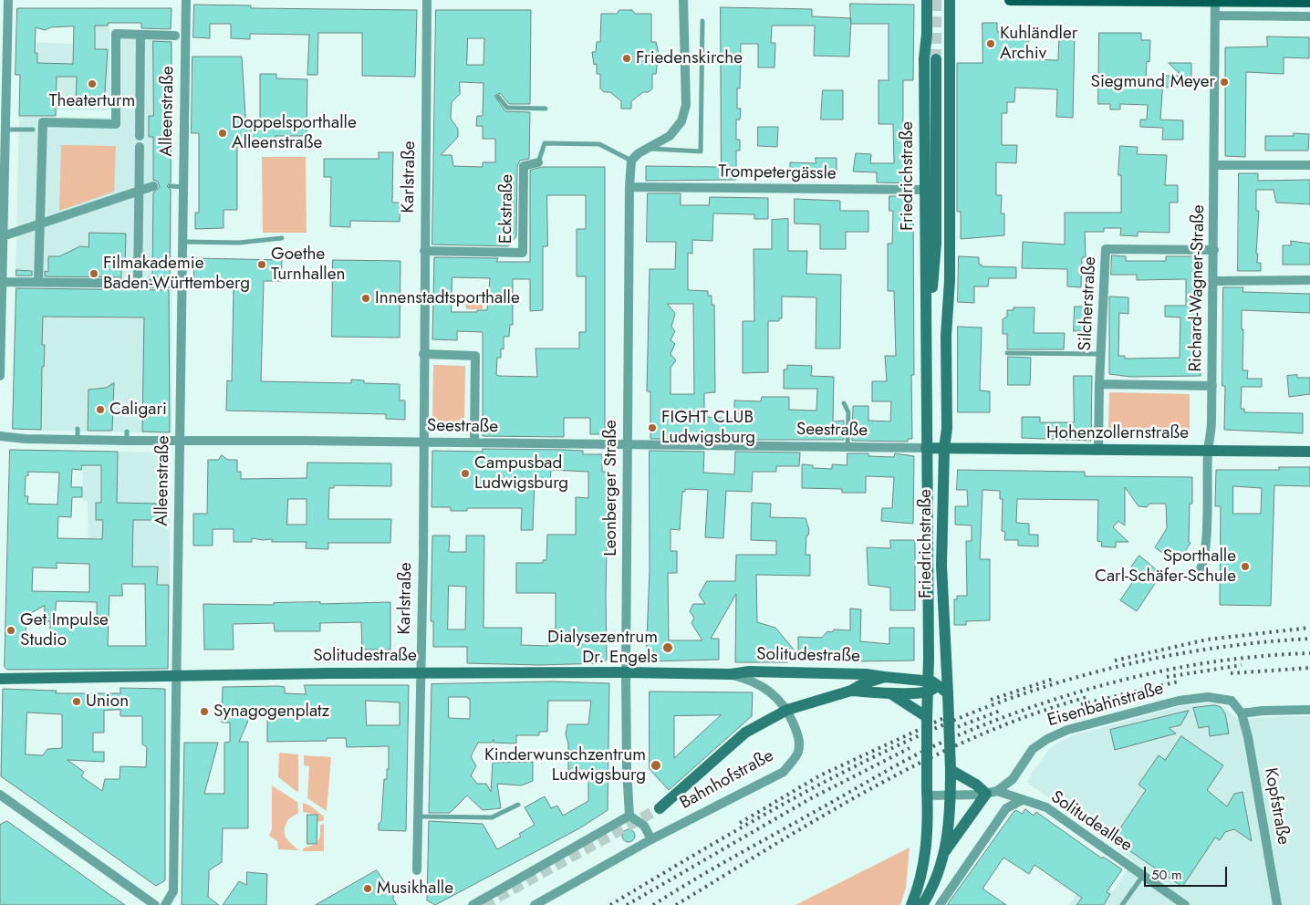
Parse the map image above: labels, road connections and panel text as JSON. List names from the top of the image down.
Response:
{
  "streets": {
    "main road": [
      "Friedrichstraße",
      "Hohenzollernstraße",
      "Solitudestraße",
      "Bahnhofstraße"
    ],
    "street": [
      "Alleenstraße",
      "Trompetergässle",
      "Karlstraße",
      "Eckstraße",
      "Richard-Wagner-Straße",
      "Silcherstraße",
      "Seestraße",
      "Leonberger Straße",
      "Eisenbahnstraße",
      "Kopfstraße",
      "Solitudeallee"
    ]
  },
  "crossings": [
    ["Alleenstraße", "Seestraße"],
    ["Alleenstraße", "Solitudestraße"],
    ["Trompetergässle", "Friedrichstraße"],
    ["Trompetergässle", "Leonberger Straße"],
    ["Friedrichstraße", "Seestraße"],
    ["Friedrichstraße", "Hohenzollernstraße"],
    ["Friedrichstraße", "Bahnhofstraße"],
    ["Karlstraße", "Eckstraße"],
    ["Karlstraße", "Seestraße"],
    ["Karlstraße", "Solitudestraße"],
    ["Richard-Wagner-Straße", "Silcherstraße"],
    ["Richard-Wagner-Straße", "Hohenzollernstraße"],
    ["Silcherstraße", "Hohenzollernstraße"],
    ["Seestraße", "Hohenzollernstraße"],
    ["Seestraße", "Leonberger Straße"],
    ["Leonberger Straße", "Solitudestraße"],
    ["Solitudestraße", "Bahnhofstraße"],
    ["Eisenbahnstraße", "Kopfstraße"],
    ["Eisenbahnstraße", "Solitudeallee"]
  ],
  "places": [
    "Kuhländler Archiv",
    "Friedenskirche",
    "Siegmund Meyer",
    "Theaterturm",
    "Doppelsporthalle Alleenstraße",
    "Goethe Turnhallen",
    "Filmakademie Baden-Württemberg",
    "Innenstadtsporthalle",
    "Caligari",
    "FIGHT CLUB Ludwigsburg",
    "Campusbad Ludwigsburg",
    "Sporthalle Carl-Schäfer-Schule",
    "Get Impulse Studio",
    "Dialysezentrum Dr. Engels",
    "Union",
    "Synagogenplatz",
    "Kinderwunschzentrum Ludwigsburg",
    "Musikhalle"
  ],
  "scale_bar": "50 m"
}
